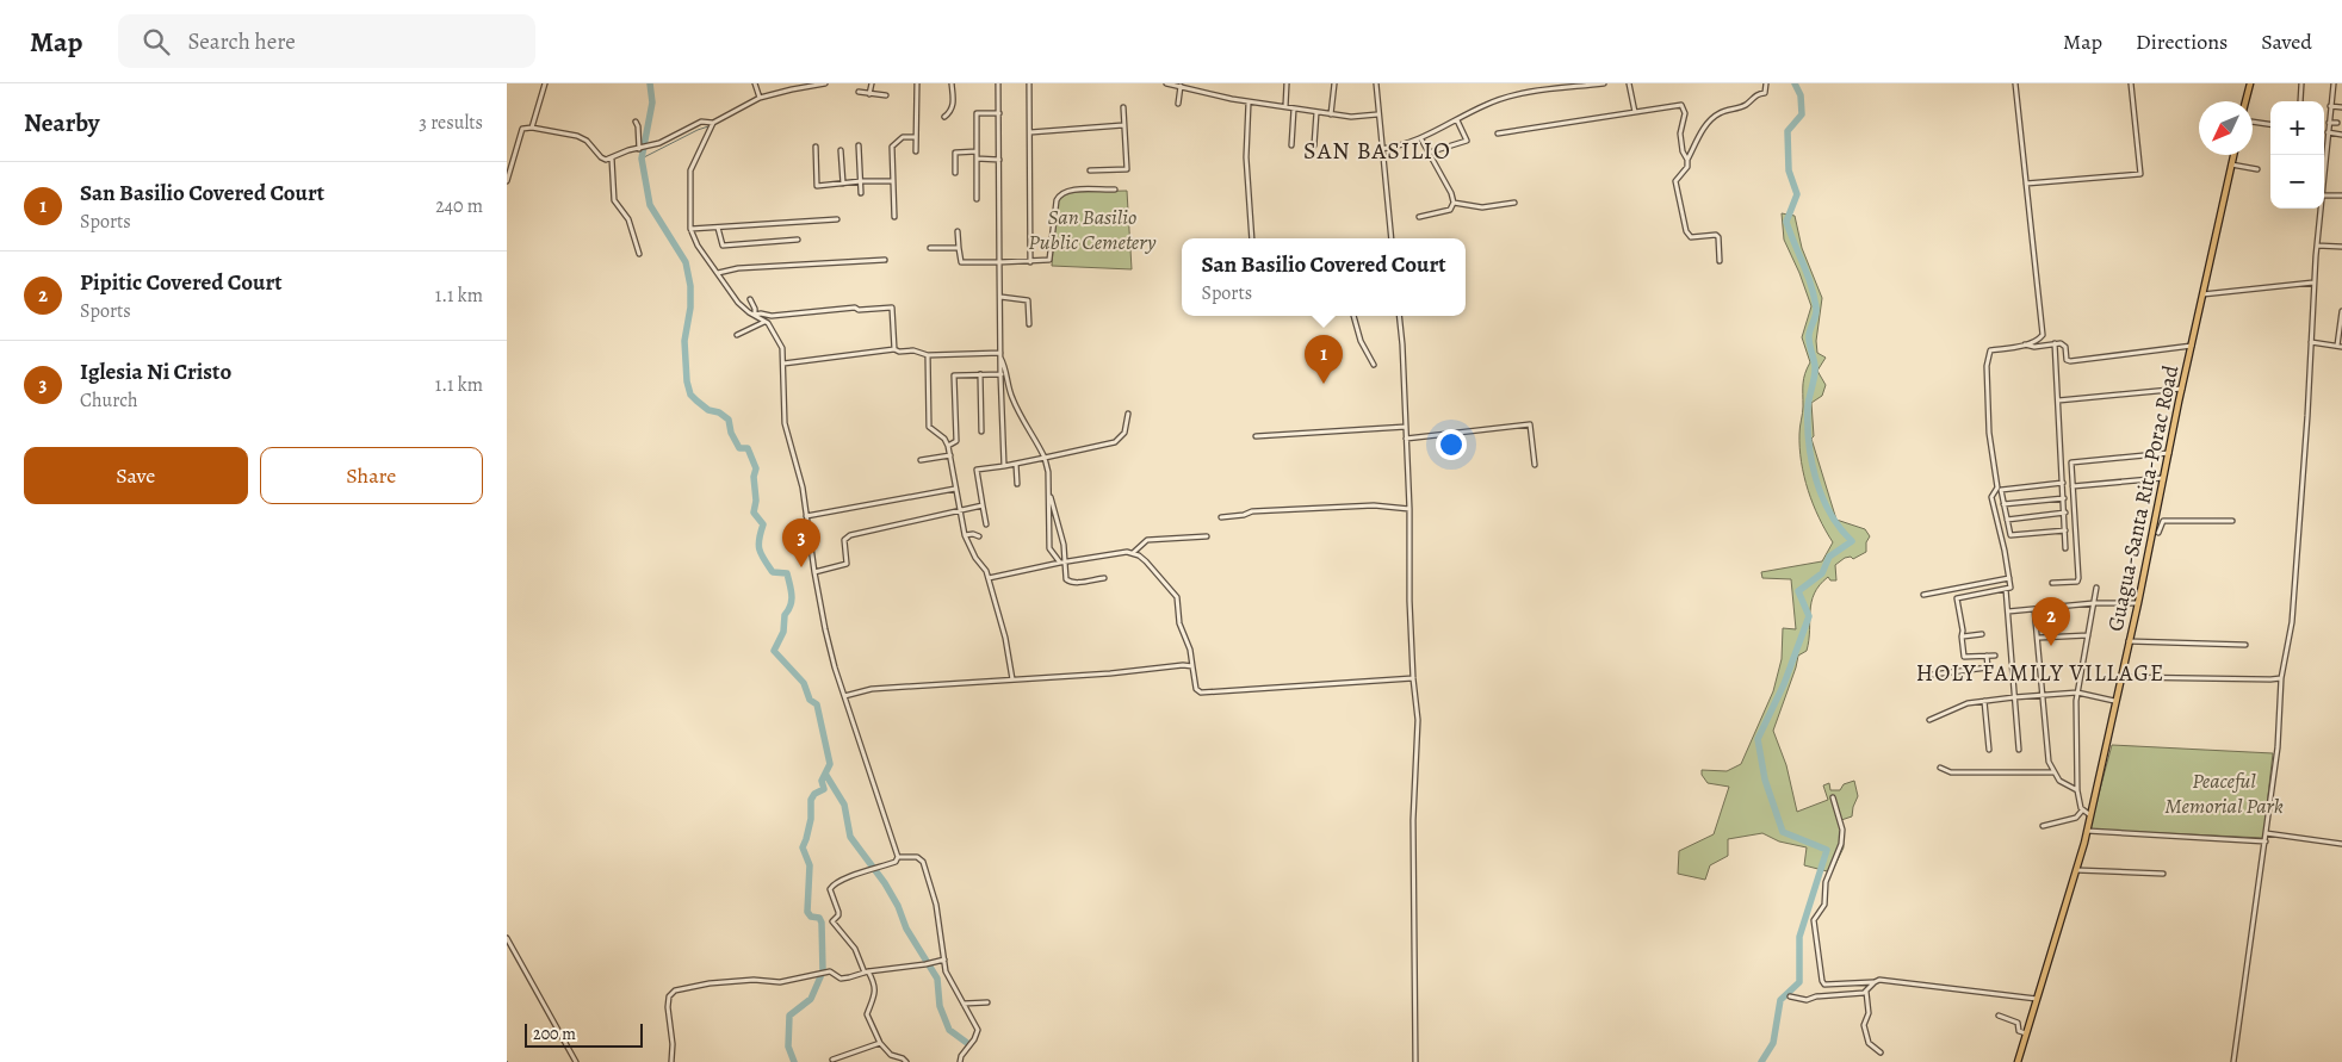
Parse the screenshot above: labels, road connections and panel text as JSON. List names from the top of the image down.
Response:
{
  "streets": {
    "main road": ["Guagua-Santa Rita-Porac Road"]
  },
  "districts": ["SAN BASILIO", "HOLY FAMILY VILLAGE"],
  "parks": ["San Basilio Public Cemetery", "Peaceful Memorial Park"],
  "scale_bar": "200 m",
  "north": "bottom left",
  "page": {
    "header": "Map",
    "search": "Search here",
    "nav": ["Map", "Directions", "Saved"],
    "heading": ["Nearby", "3 results"],
    "map_buttons": ["+", "−"],
    "list": [
      {
        "mark": "1",
        "name": "San Basilio Covered Court",
        "note": "Sports",
        "value": "240 m"
      },
      {
        "mark": "2",
        "name": "Pipitic Covered Court",
        "note": "Sports",
        "value": "1.1 km"
      },
      {
        "mark": "3",
        "name": "Iglesia Ni Cristo",
        "note": "Church",
        "value": "1.1 km"
      }
    ],
    "popup": ["San Basilio Covered Court", "Sports"],
    "pins": ["1", "3", "2"],
    "buttons": ["Save", "Share"],
    "scale": "200 m"
  }
}
